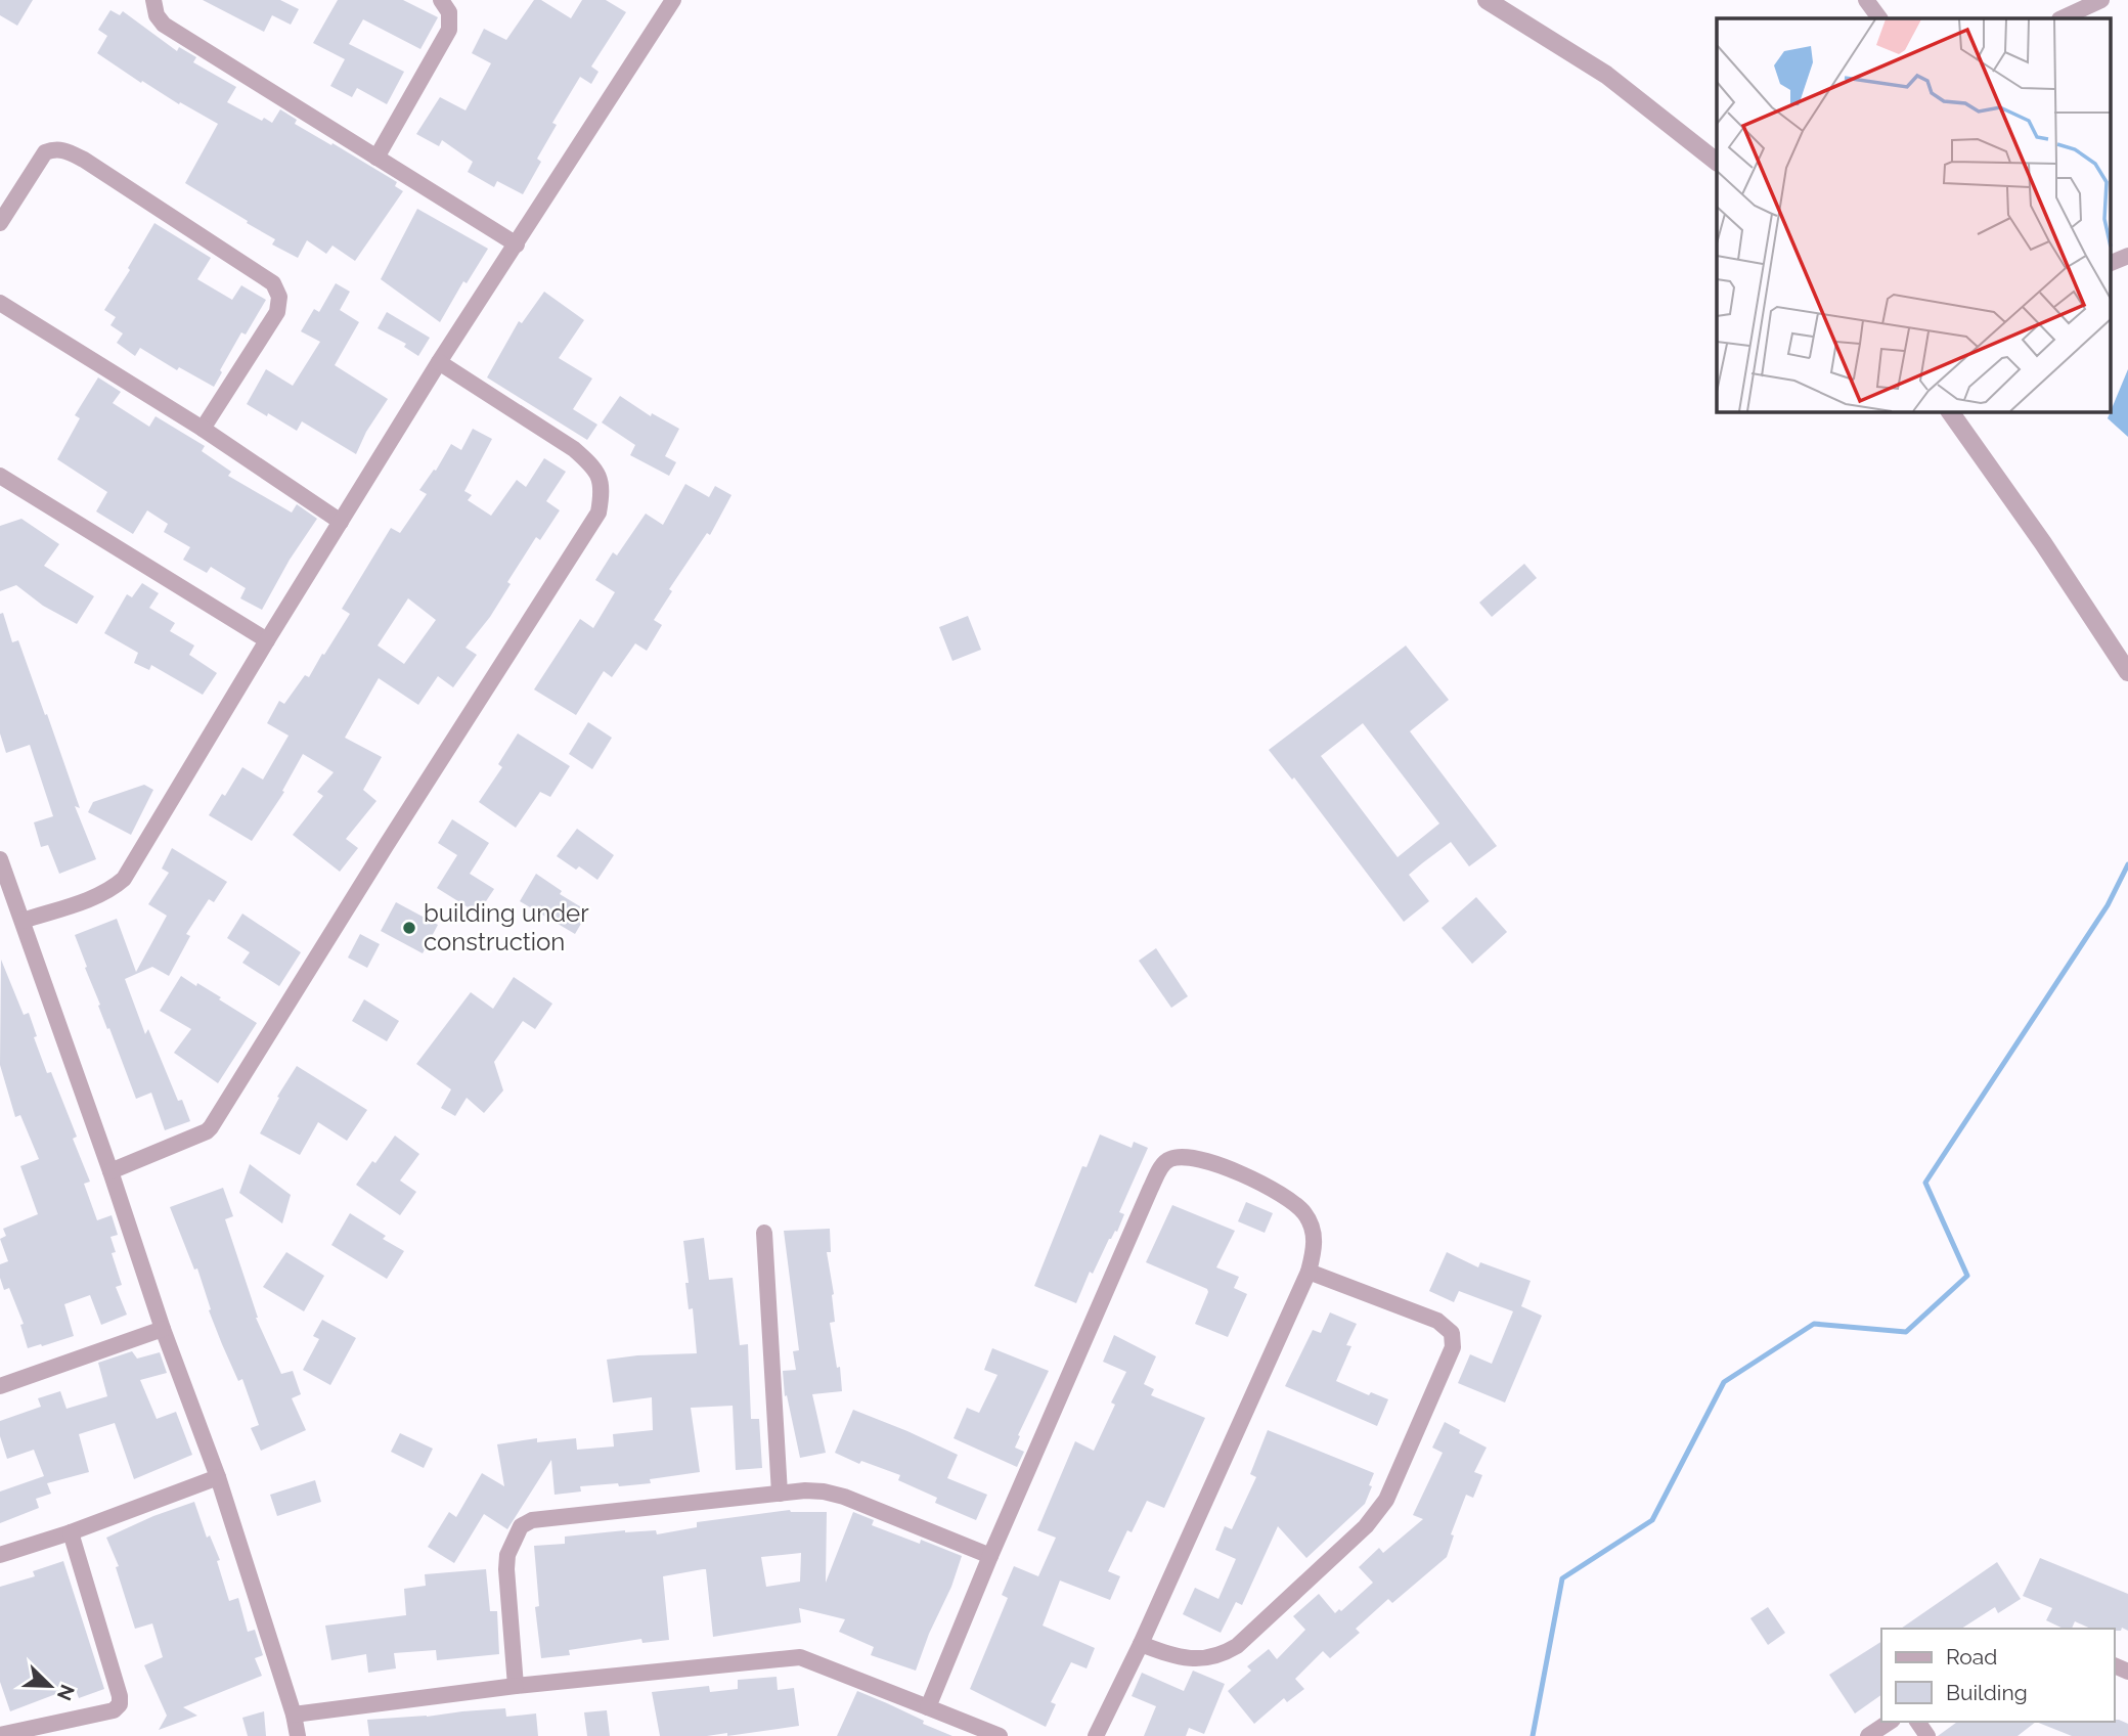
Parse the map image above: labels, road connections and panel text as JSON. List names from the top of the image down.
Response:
{
  "places": ["building under construction"],
  "legend": ["Road", "Building"],
  "north": "bottom right"
}
